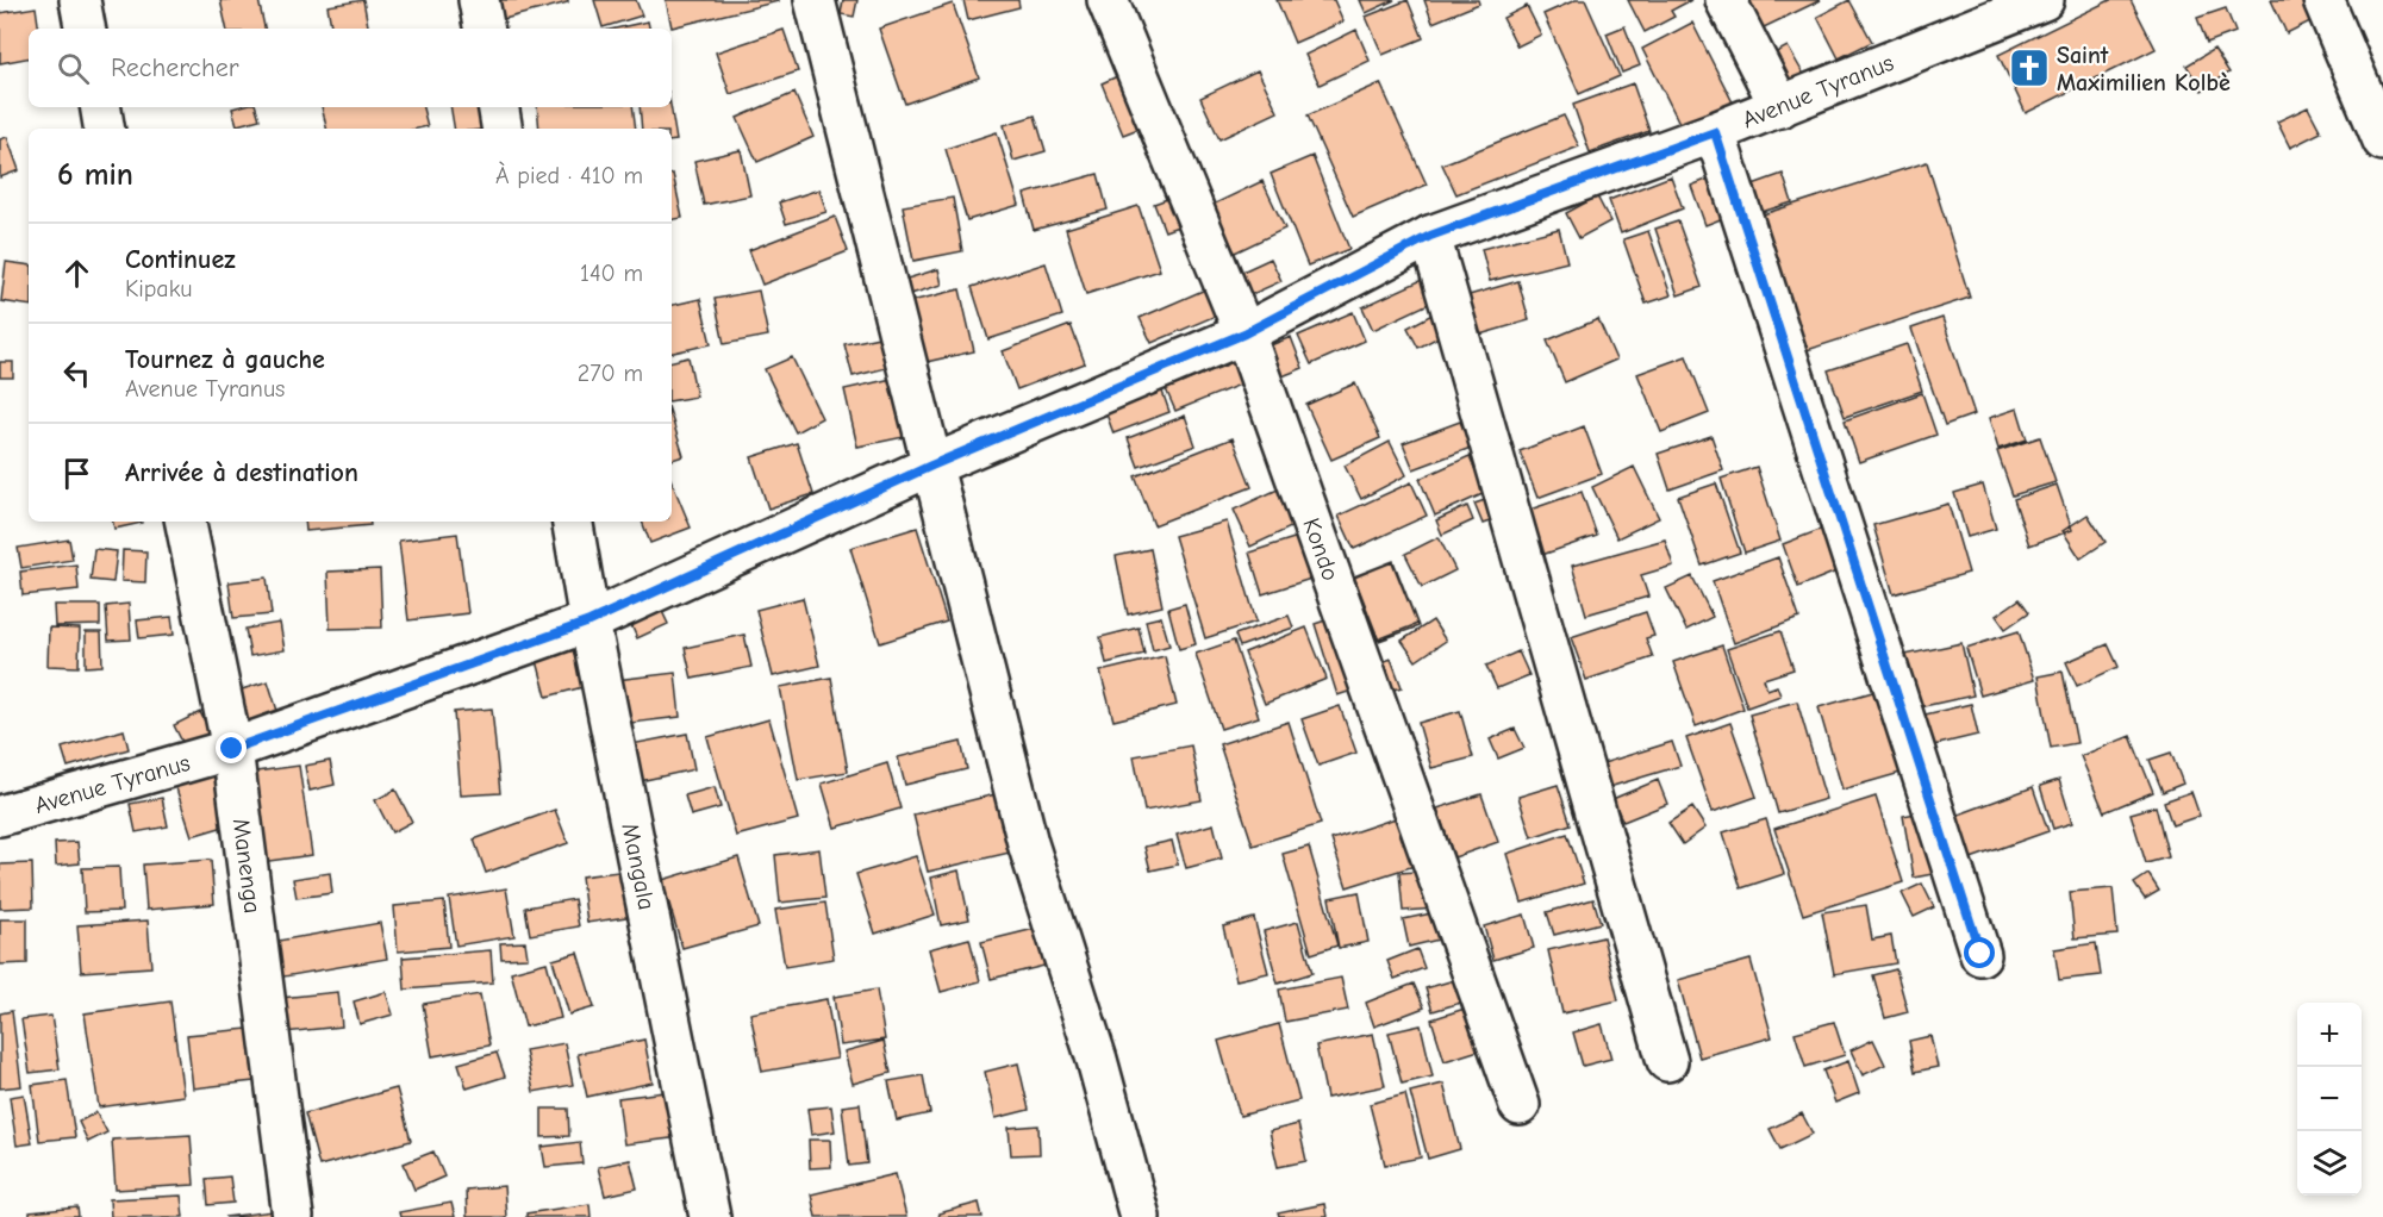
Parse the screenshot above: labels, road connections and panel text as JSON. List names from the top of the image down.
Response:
{
  "streets": {
    "street": [
      "Avenue Tyranus",
      "Kondo",
      "Manenga",
      "Mangala"
    ]
  },
  "crossings": [
    ["Avenue Tyranus", "Kondo"],
    ["Avenue Tyranus", "Manenga"],
    ["Avenue Tyranus", "Mangala"]
  ],
  "places": {
    "church": ["Saint Maximilien Kolbè"]
  },
  "page": {
    "search": "Rechercher",
    "heading": ["6 min", "À pied · 410 m"],
    "list": [
      ["Continuez", "Kipaku", "140 m"],
      ["Tournez à gauche", "Avenue Tyranus", "270 m"],
      "Arrivée à destination"
    ],
    "map_buttons": ["+", "−"]
  }
}
